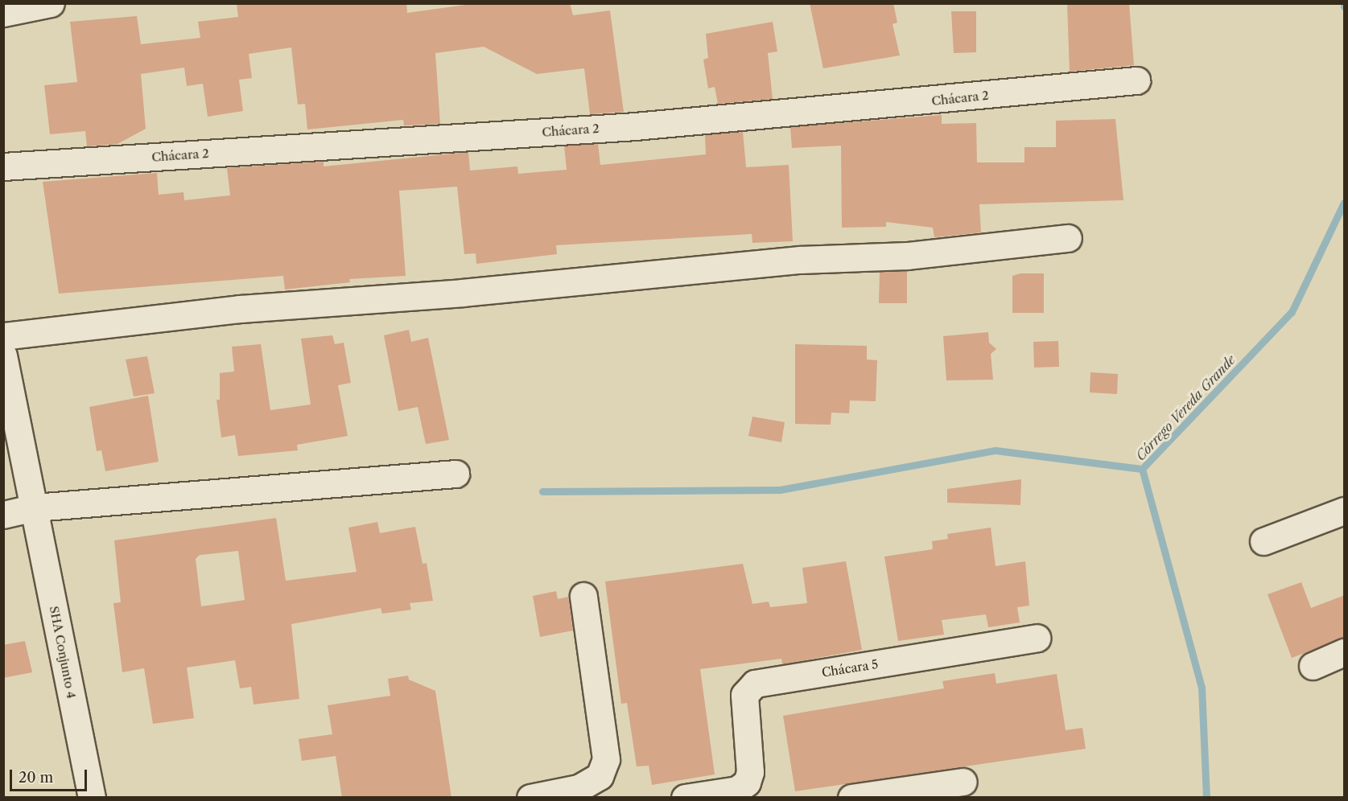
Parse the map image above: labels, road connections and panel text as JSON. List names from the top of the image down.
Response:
{
  "streets": {
    "street": ["Chácara 2", "SHA Conjunto 4", "Chácara 5"]
  },
  "water": ["Córrego Vereda Grande"],
  "scale_bar": "20 m"
}
